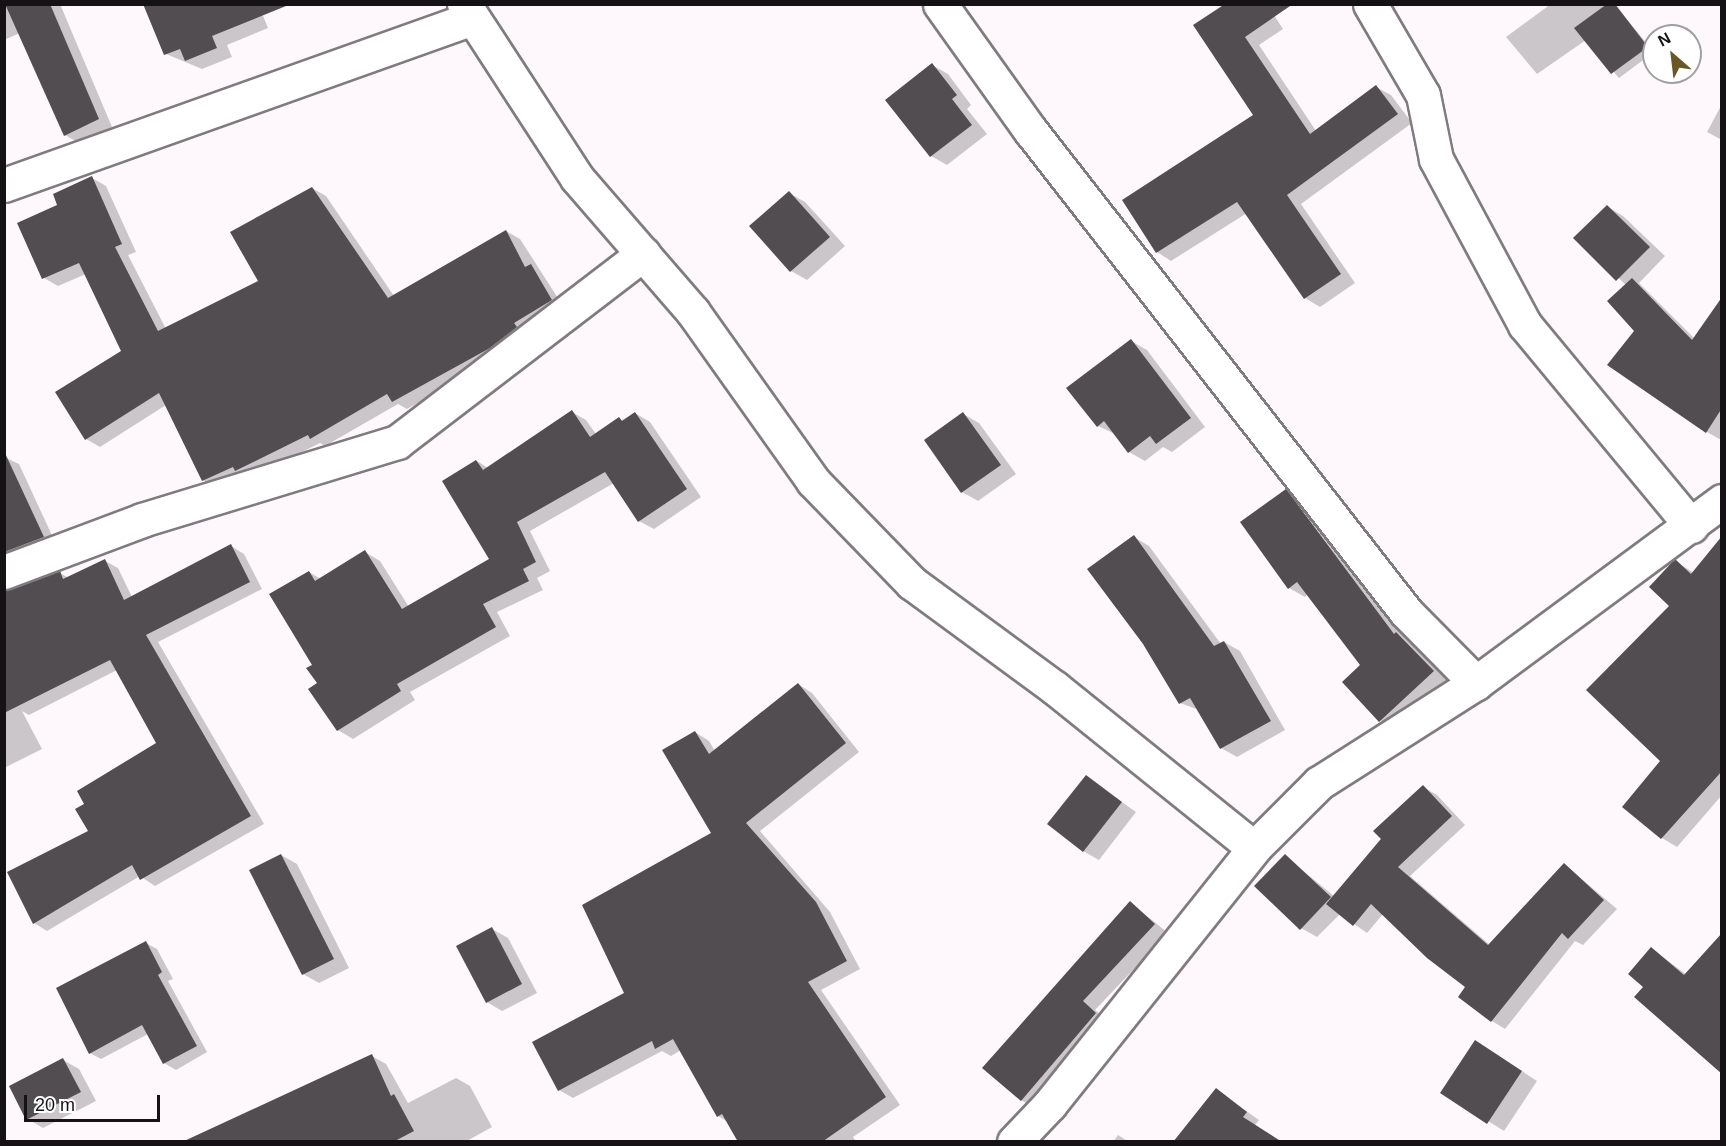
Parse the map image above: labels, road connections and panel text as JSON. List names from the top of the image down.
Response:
{
  "scale_bar": "20 m",
  "north": "top left"
}
